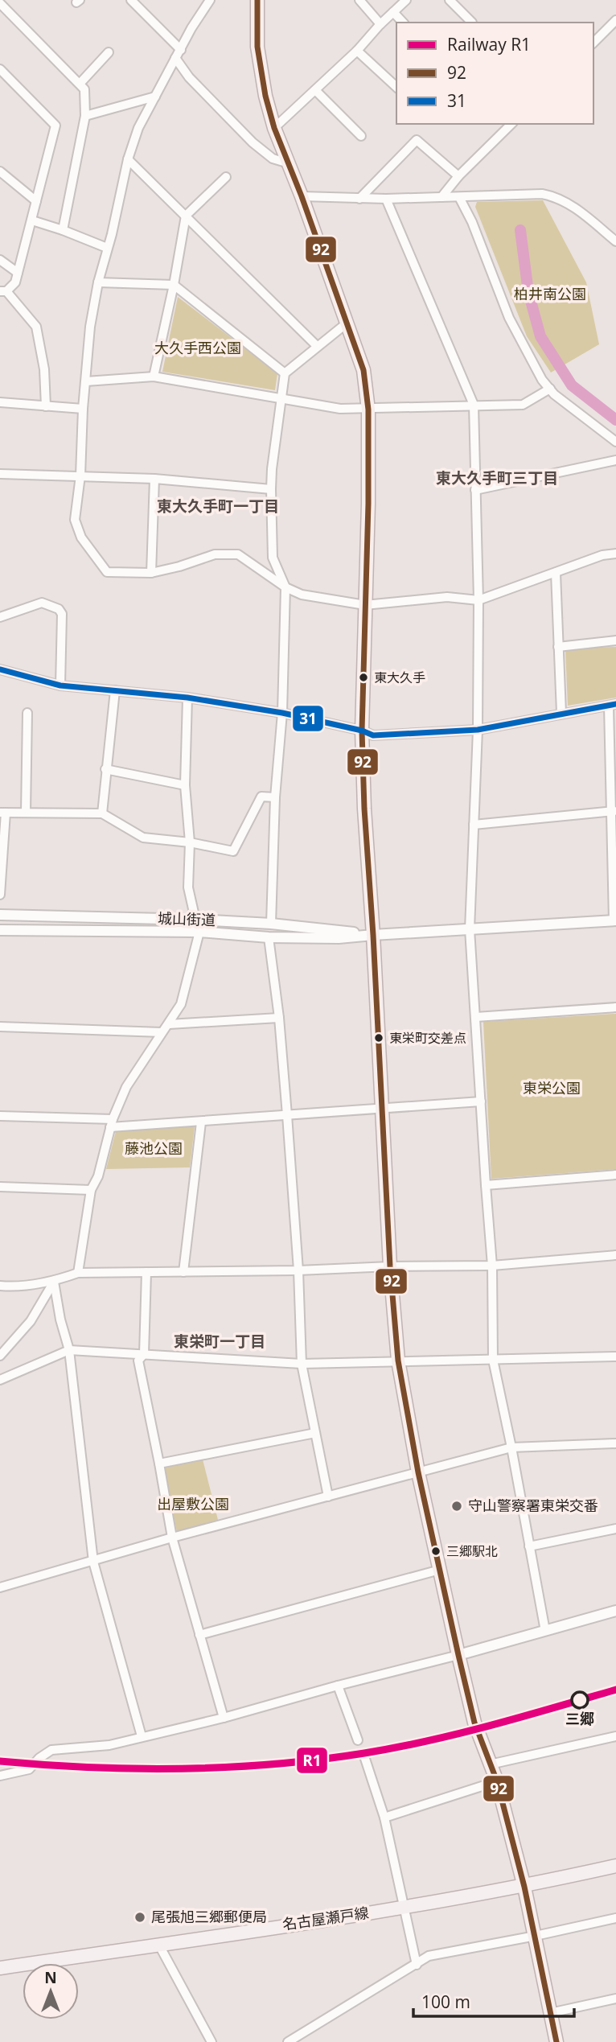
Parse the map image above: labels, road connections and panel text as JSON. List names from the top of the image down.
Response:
{
  "streets": {
    "main road": ["名古屋瀬戸線"],
    "street": ["城山街道"]
  },
  "districts": ["東大久手町三丁目", "東大久手町一丁目", "東栄町一丁目"],
  "parks": [
    "柏井南公園",
    "大久手西公園",
    "東栄公園",
    "藤池公園",
    "出屋敷公園"
  ],
  "places": [
    "東大久手",
    "東栄町交差点",
    "守山警察署東栄交番",
    "三郷駅北",
    "三郷",
    "尾張旭三郷郵便局"
  ],
  "lines": ["transit line 92", "transit line 31", "rail line R1"],
  "legend": ["Railway R1", "92", "31"],
  "scale_bar": "100 m",
  "north": "top"
}
